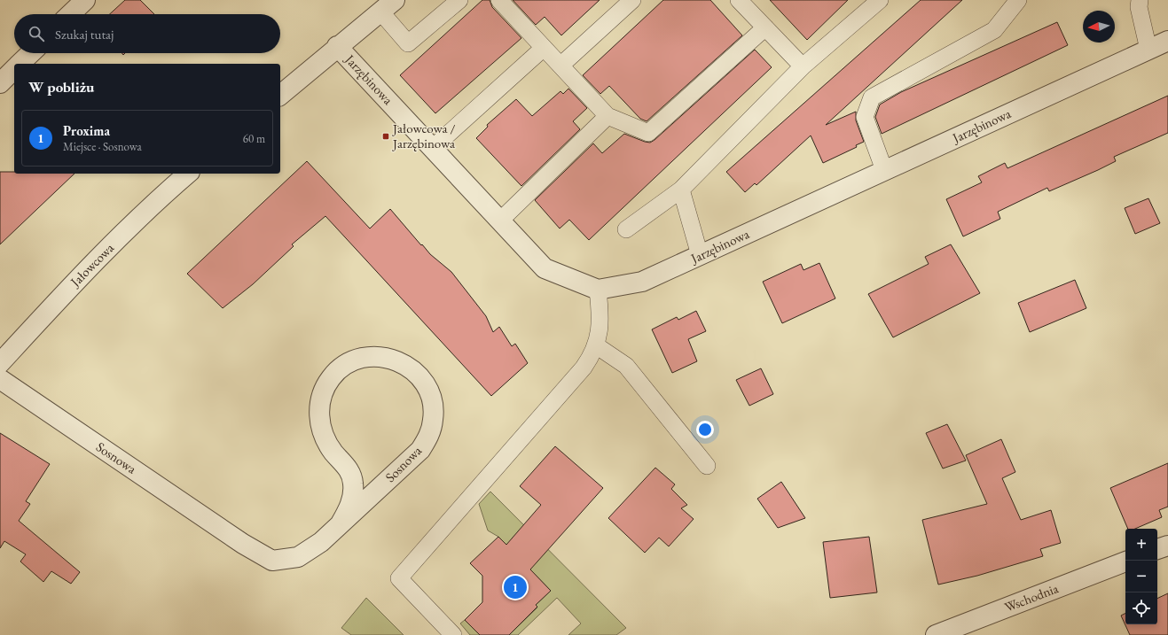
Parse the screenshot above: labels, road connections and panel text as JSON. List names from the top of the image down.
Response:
{
  "streets": {
    "street": [
      "Jarzębinowa",
      "Jałowcowa",
      "Sosnowa",
      "Wschodnia"
    ]
  },
  "places": {
    "transit": ["Jałowcowa / Jarzębinowa"]
  },
  "north": "left",
  "page": {
    "search": "Szukaj tutaj",
    "heading": "W pobliżu",
    "list": [
      {
        "mark": "1",
        "name": "Proxima",
        "note": "Miejsce · Sosnowa",
        "value": "60 m"
      }
    ],
    "map_buttons": ["+", "−"],
    "pins": "1"
  }
}
